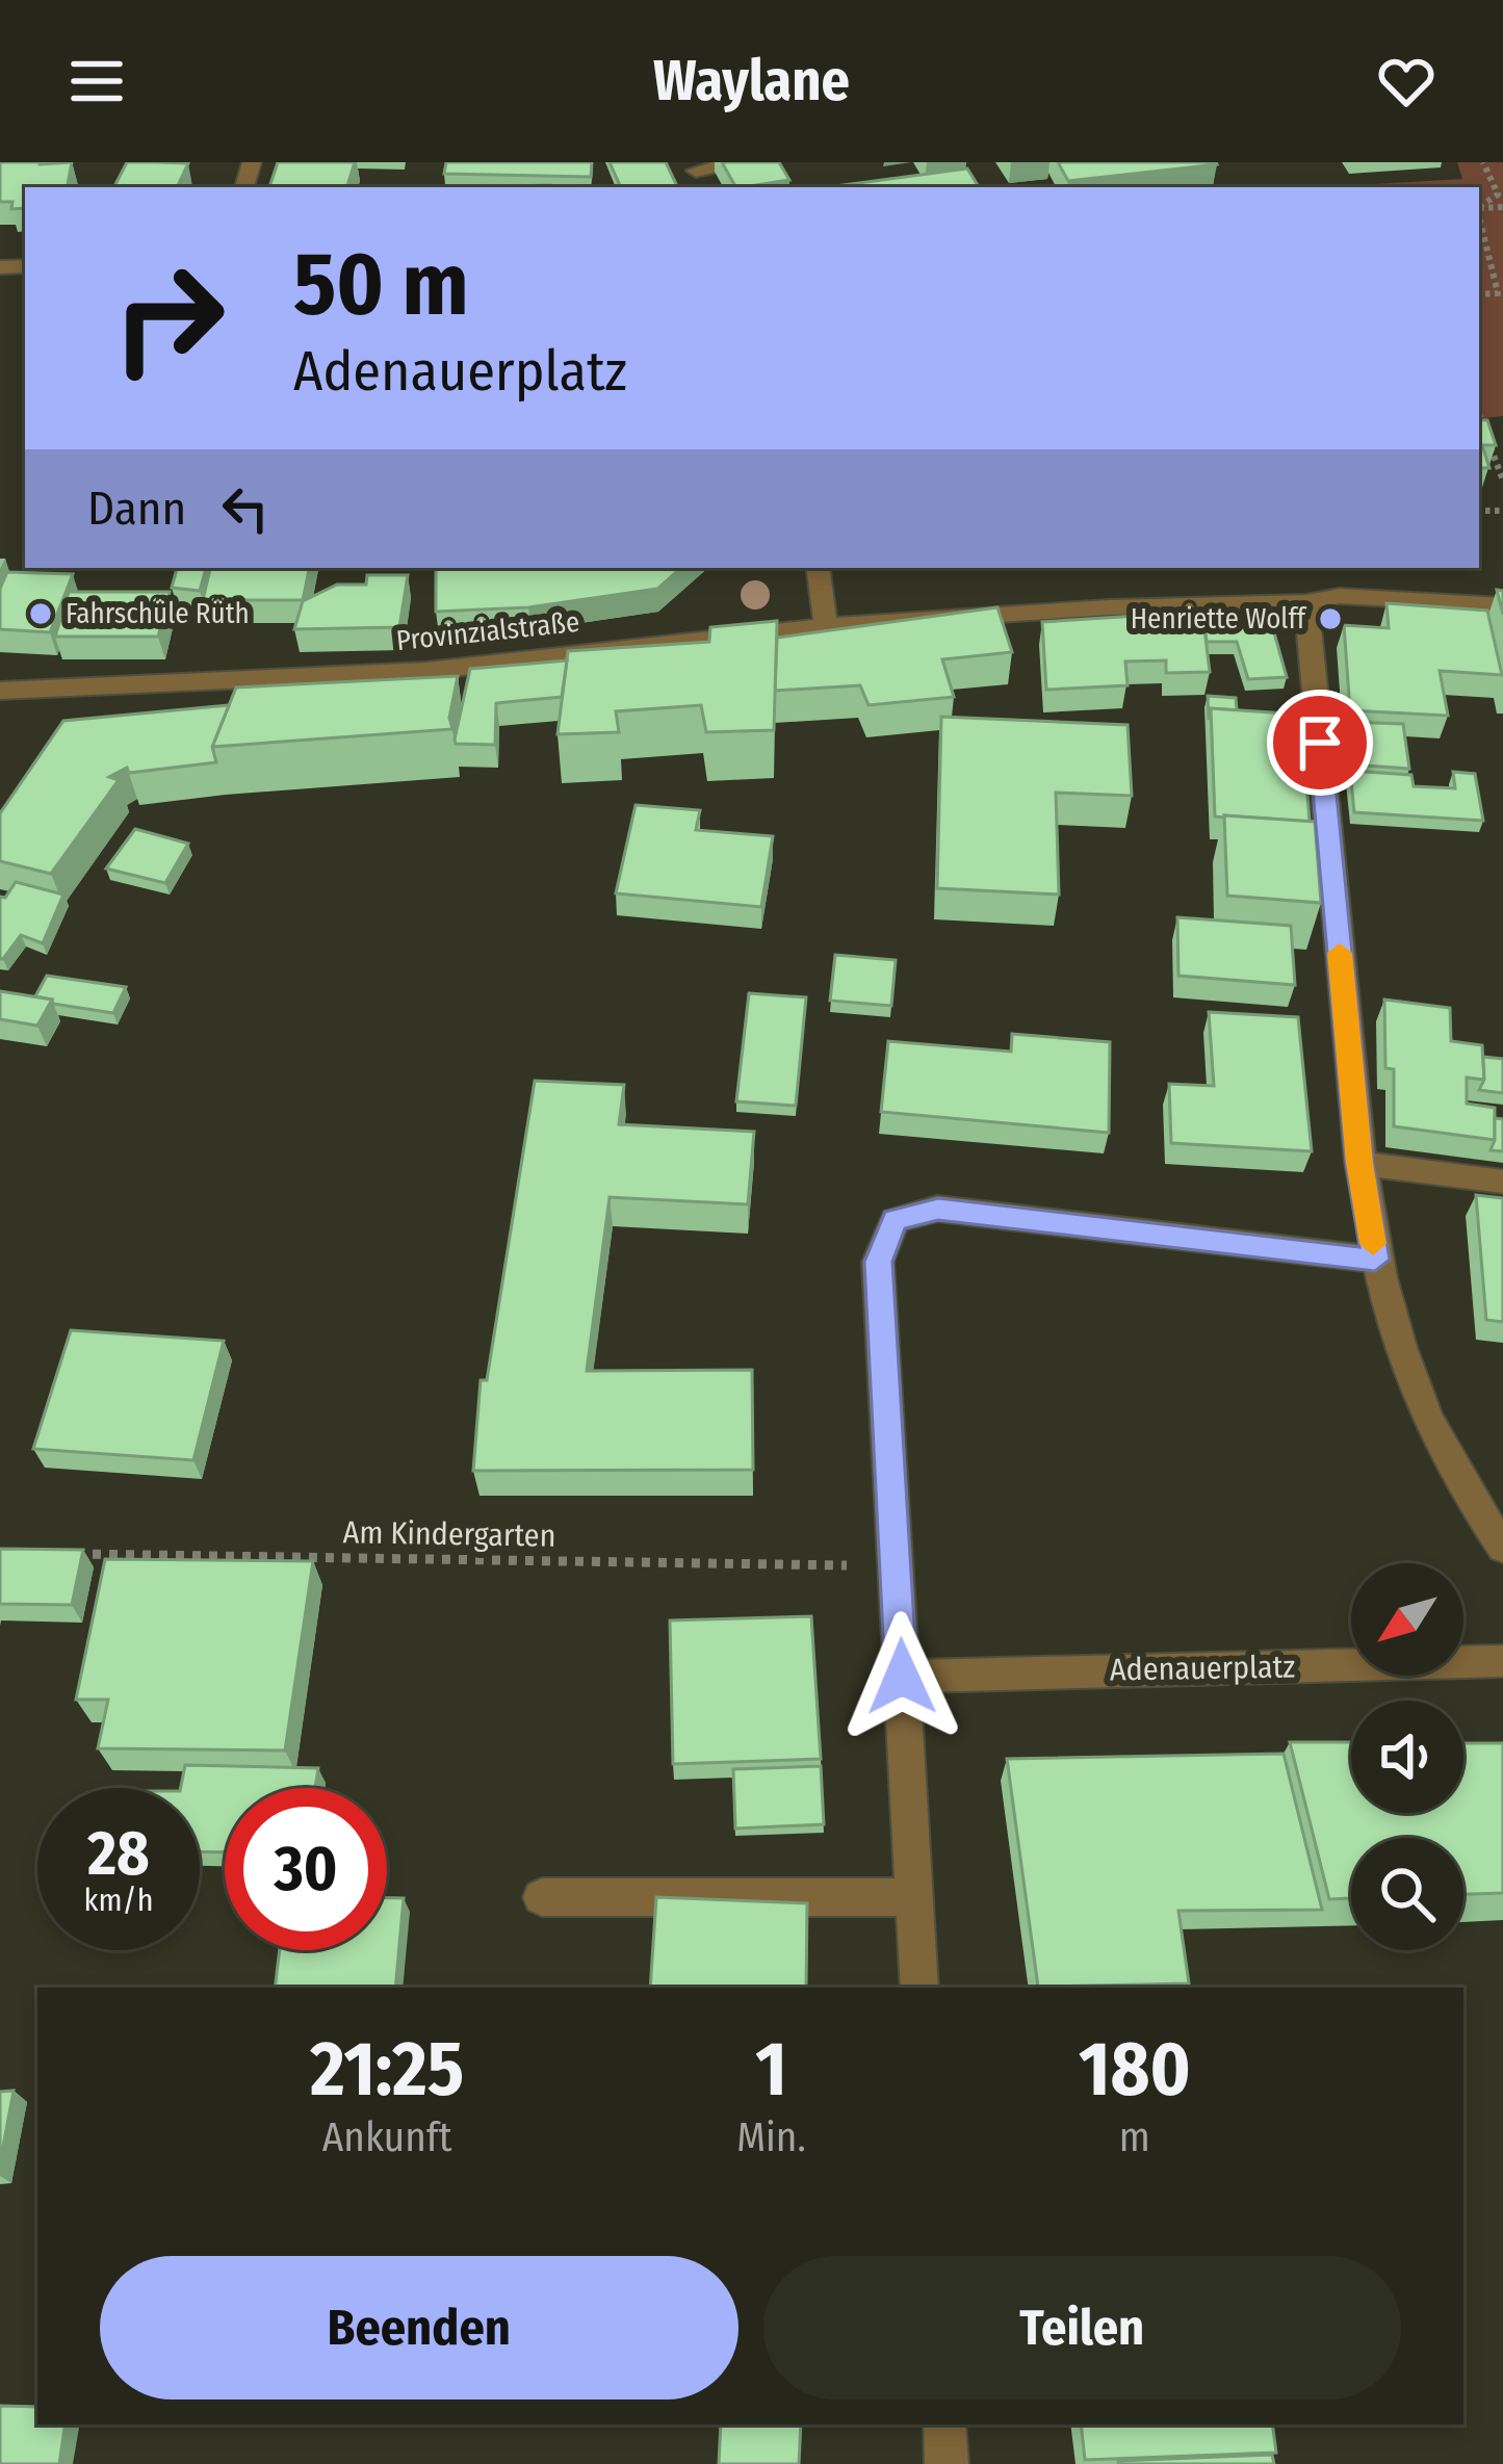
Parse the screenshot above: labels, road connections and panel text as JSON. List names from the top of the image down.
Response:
{
  "streets": {
    "street": ["Provinzialstraße", "Adenauerplatz"],
    "path": ["Am Kindergarten"]
  },
  "places": ["Fahrschüle Rüth", "Henriette Wolff"],
  "north": "bottom left",
  "page": {
    "header": "Waylane",
    "turn": ["50 m", "Adenauerplatz"],
    "then": "Dann",
    "speed": "28 km/h",
    "limit": "30",
    "eta": [
      "21:25",
      "Ankunft",
      "1",
      "Min.",
      "180",
      "m"
    ],
    "buttons": ["Beenden", "Teilen"]
  }
}
